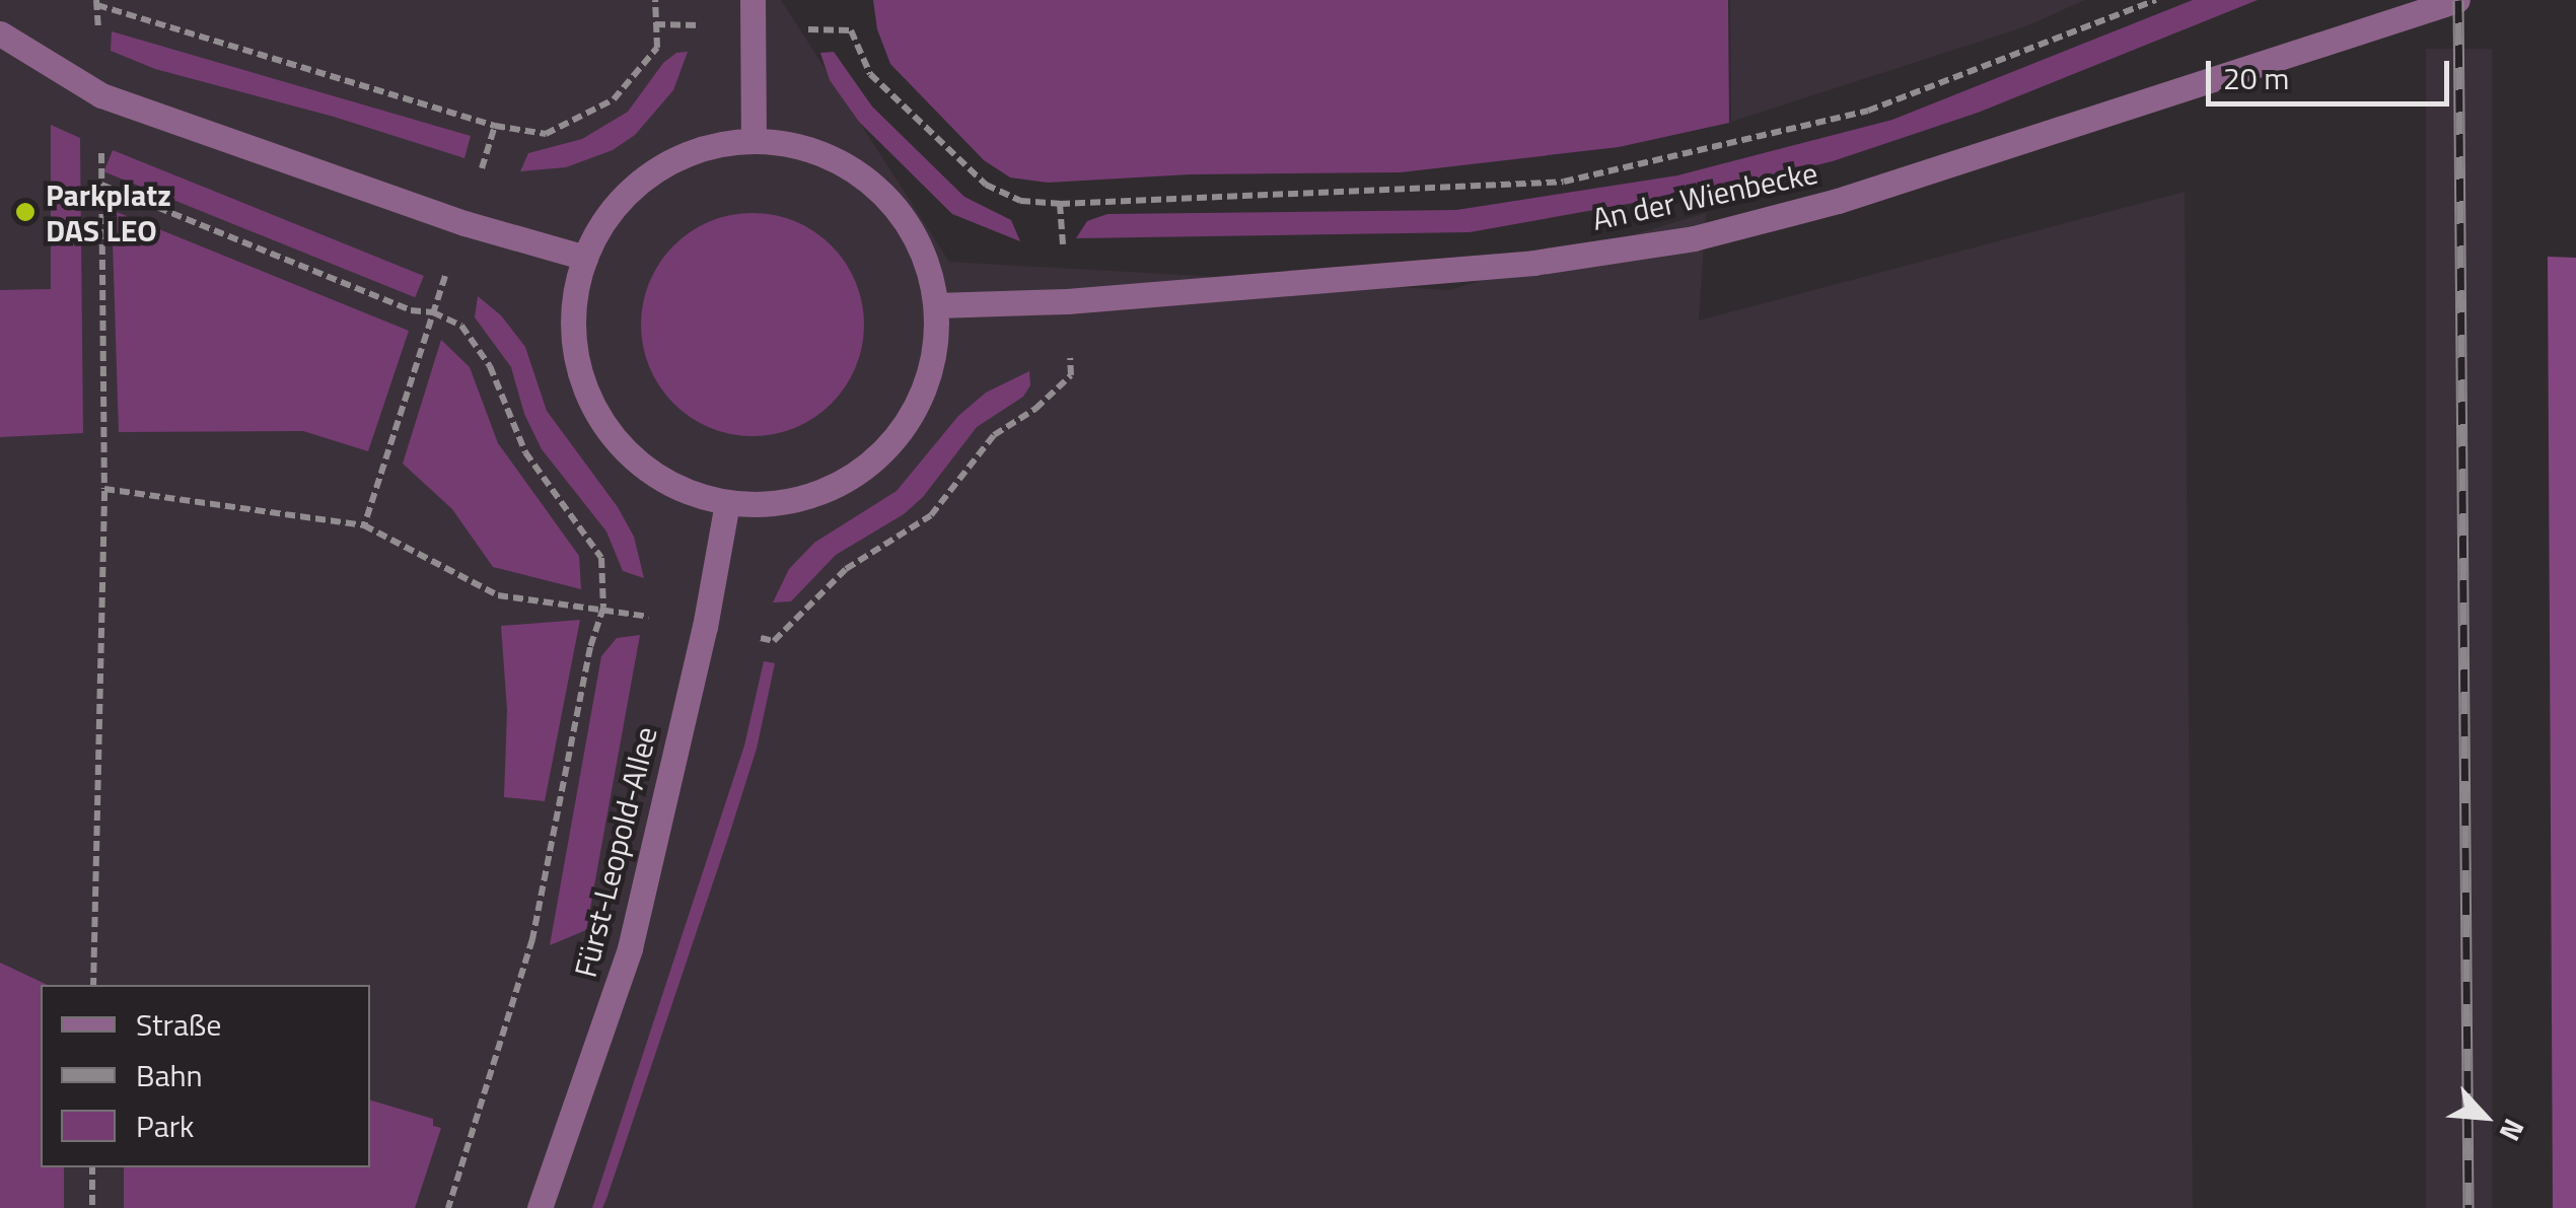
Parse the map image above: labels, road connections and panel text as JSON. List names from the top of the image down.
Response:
{
  "streets": {
    "street": ["An der Wienbecke", "Fürst-Leopold-Allee"]
  },
  "places": ["Parkplatz DAS LEO"],
  "legend": ["Straße", "Bahn", "Park"],
  "scale_bar": "20 m",
  "north": "bottom right"
}
